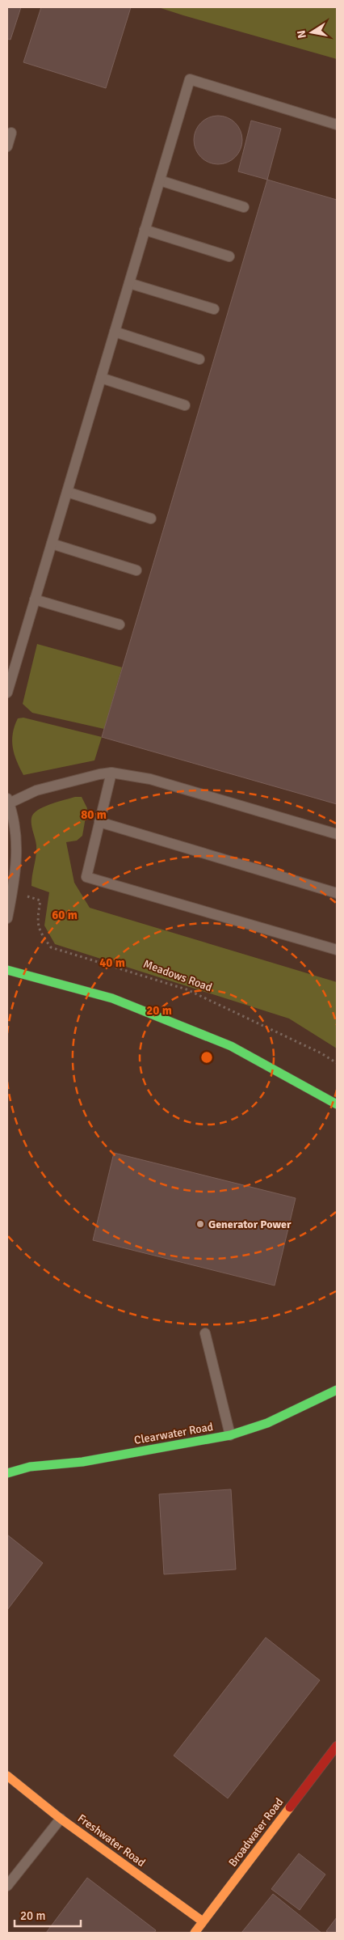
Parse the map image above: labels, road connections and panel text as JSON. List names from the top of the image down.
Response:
{
  "streets": {
    "street": ["Clearwater Road", "Broadwater Road", "Freshwater Road"],
    "path": ["Meadows Road"]
  },
  "crossings": [
    ["Broadwater Road", "Freshwater Road"]
  ],
  "places": ["Generator Power"],
  "scale_bar": "20 m",
  "north": "left",
  "rings": [
    "80 m",
    "60 m",
    "40 m",
    "20 m"
  ]
}
